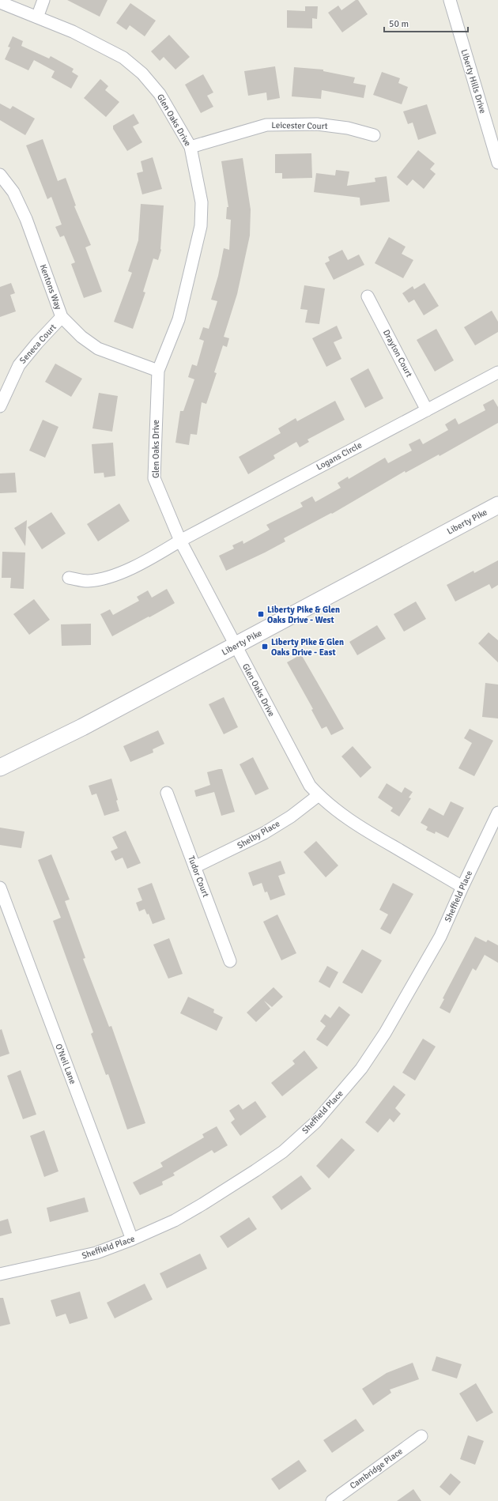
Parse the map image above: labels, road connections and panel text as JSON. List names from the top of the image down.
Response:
{
  "streets": {
    "street": [
      "Liberty Hills Drive",
      "Glen Oaks Drive",
      "Leicester Court",
      "Kentons Way",
      "Seneca Court",
      "Drayton Court",
      "Logans Circle",
      "Liberty Pike",
      "Shelby Place",
      "Tudor Court",
      "Sheffield Place",
      "O'Neil Lane",
      "Cambridge Place"
    ]
  },
  "crossings": [
    ["Glen Oaks Drive", "Leicester Court"],
    ["Glen Oaks Drive", "Kentons Way"],
    ["Glen Oaks Drive", "Logans Circle"],
    ["Glen Oaks Drive", "Liberty Pike"],
    ["Glen Oaks Drive", "Shelby Place"],
    ["Glen Oaks Drive", "Sheffield Place"],
    ["Kentons Way", "Seneca Court"],
    ["Drayton Court", "Logans Circle"],
    ["Shelby Place", "Tudor Court"],
    ["Sheffield Place", "O'Neil Lane"]
  ],
  "places": {
    "transit": ["Liberty Pike & Glen Oaks Drive - West", "Liberty Pike & Glen Oaks Drive - East"]
  },
  "scale_bar": "50 m"
}
